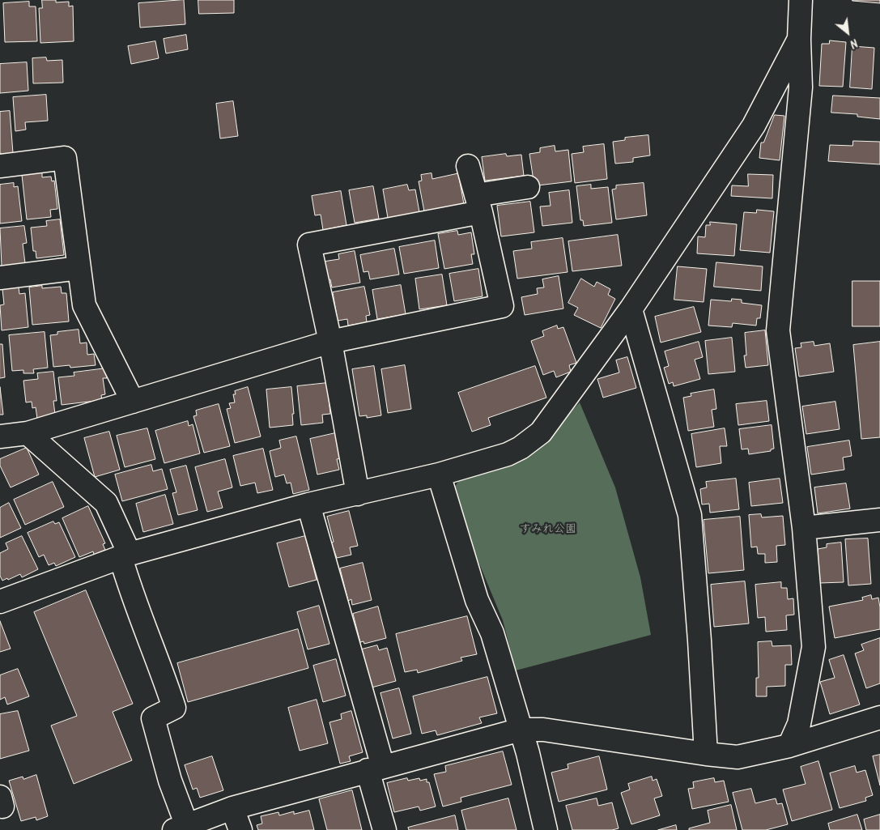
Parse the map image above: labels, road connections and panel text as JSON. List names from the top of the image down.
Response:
{
  "parks": ["すみれ公園"],
  "north": "bottom right"
}
